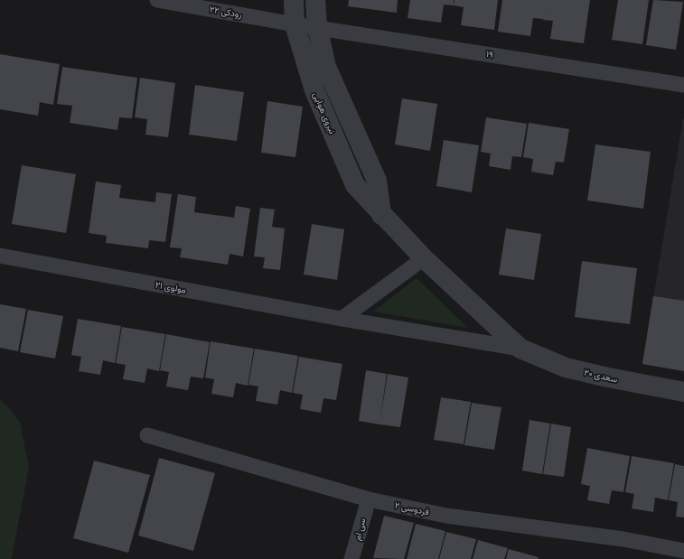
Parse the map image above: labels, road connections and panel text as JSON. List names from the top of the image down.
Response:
{
  "streets": {
    "street": [
      "رودکی ۲۲",
      "۱۹",
      "نیروی هوایی",
      "مولوی ۲۱",
      "سعدی ۲۰",
      "فردوسی ۲",
      "سی ام"
    ]
  },
  "crossings": [
    ["رودکی ۲۲", "۱۹"],
    ["رودکی ۲۲", "نیروی هوایی"],
    ["۱۹", "نیروی هوایی"],
    ["نیروی هوایی", "مولوی ۲۱"],
    ["نیروی هوایی", "سعدی ۲۰"],
    ["مولوی ۲۱", "سعدی ۲۰"],
    ["فردوسی ۲", "سی ام"]
  ]
}
